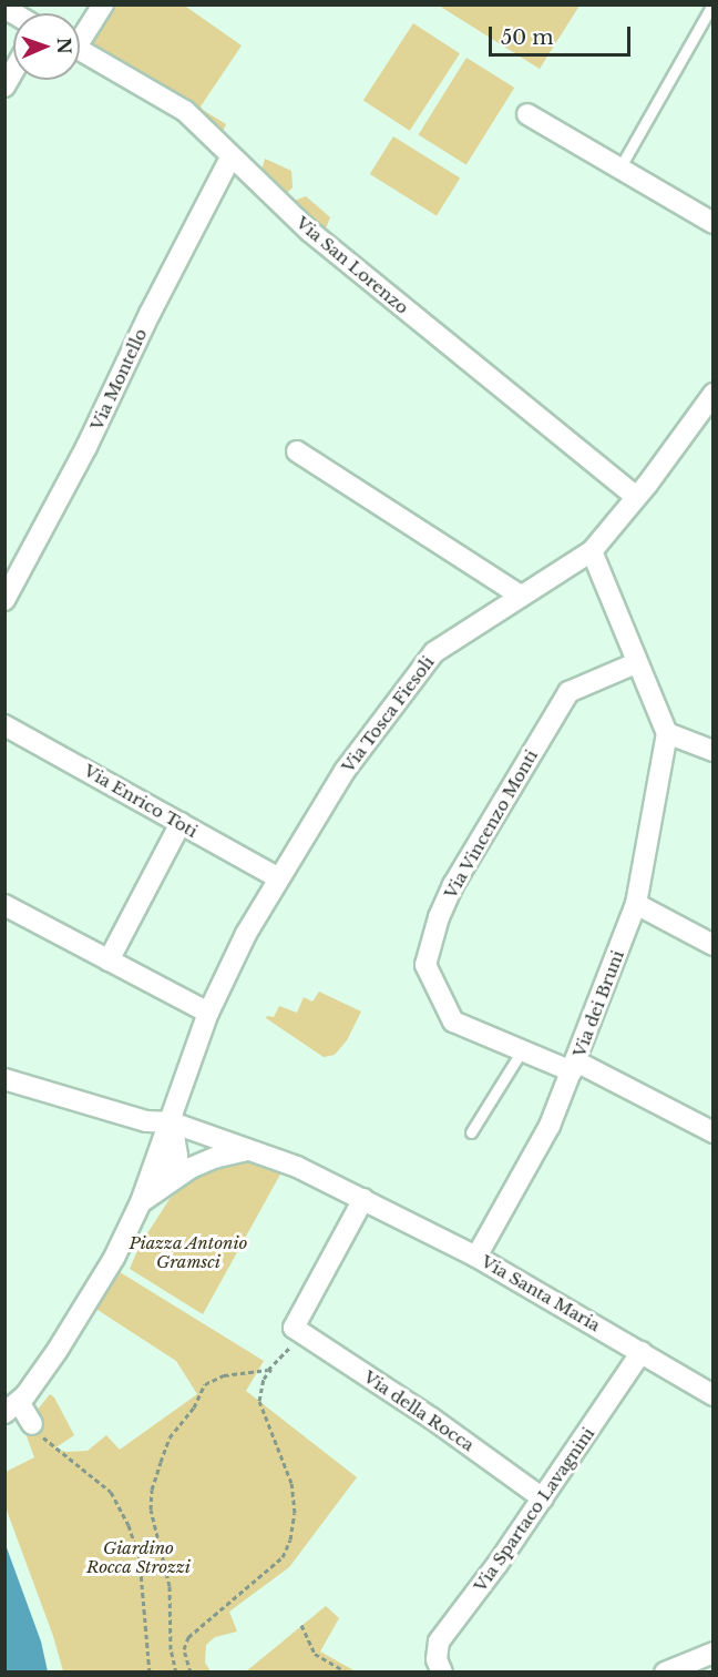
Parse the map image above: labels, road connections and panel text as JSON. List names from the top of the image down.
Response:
{
  "streets": {
    "street": [
      "Via San Lorenzo",
      "Via Montello",
      "Via Tosca Fiesoli",
      "Via Enrico Toti",
      "Via Vincenzo Monti",
      "Via dei Bruni",
      "Via Santa Maria",
      "Via della Rocca",
      "Via Spartaco Lavagnini"
    ]
  },
  "crossings": [
    ["Via San Lorenzo", "Via Montello"],
    ["Via San Lorenzo", "Via Tosca Fiesoli"],
    ["Via Tosca Fiesoli", "Via Enrico Toti"],
    ["Via Vincenzo Monti", "Via dei Bruni"],
    ["Via dei Bruni", "Via Santa Maria"],
    ["Via Santa Maria", "Via Spartaco Lavagnini"],
    ["Via della Rocca", "Via Spartaco Lavagnini"]
  ],
  "parks": ["Piazza Antonio Gramsci", "Giardino Rocca Strozzi"],
  "scale_bar": "50 m",
  "north": "right"
}
